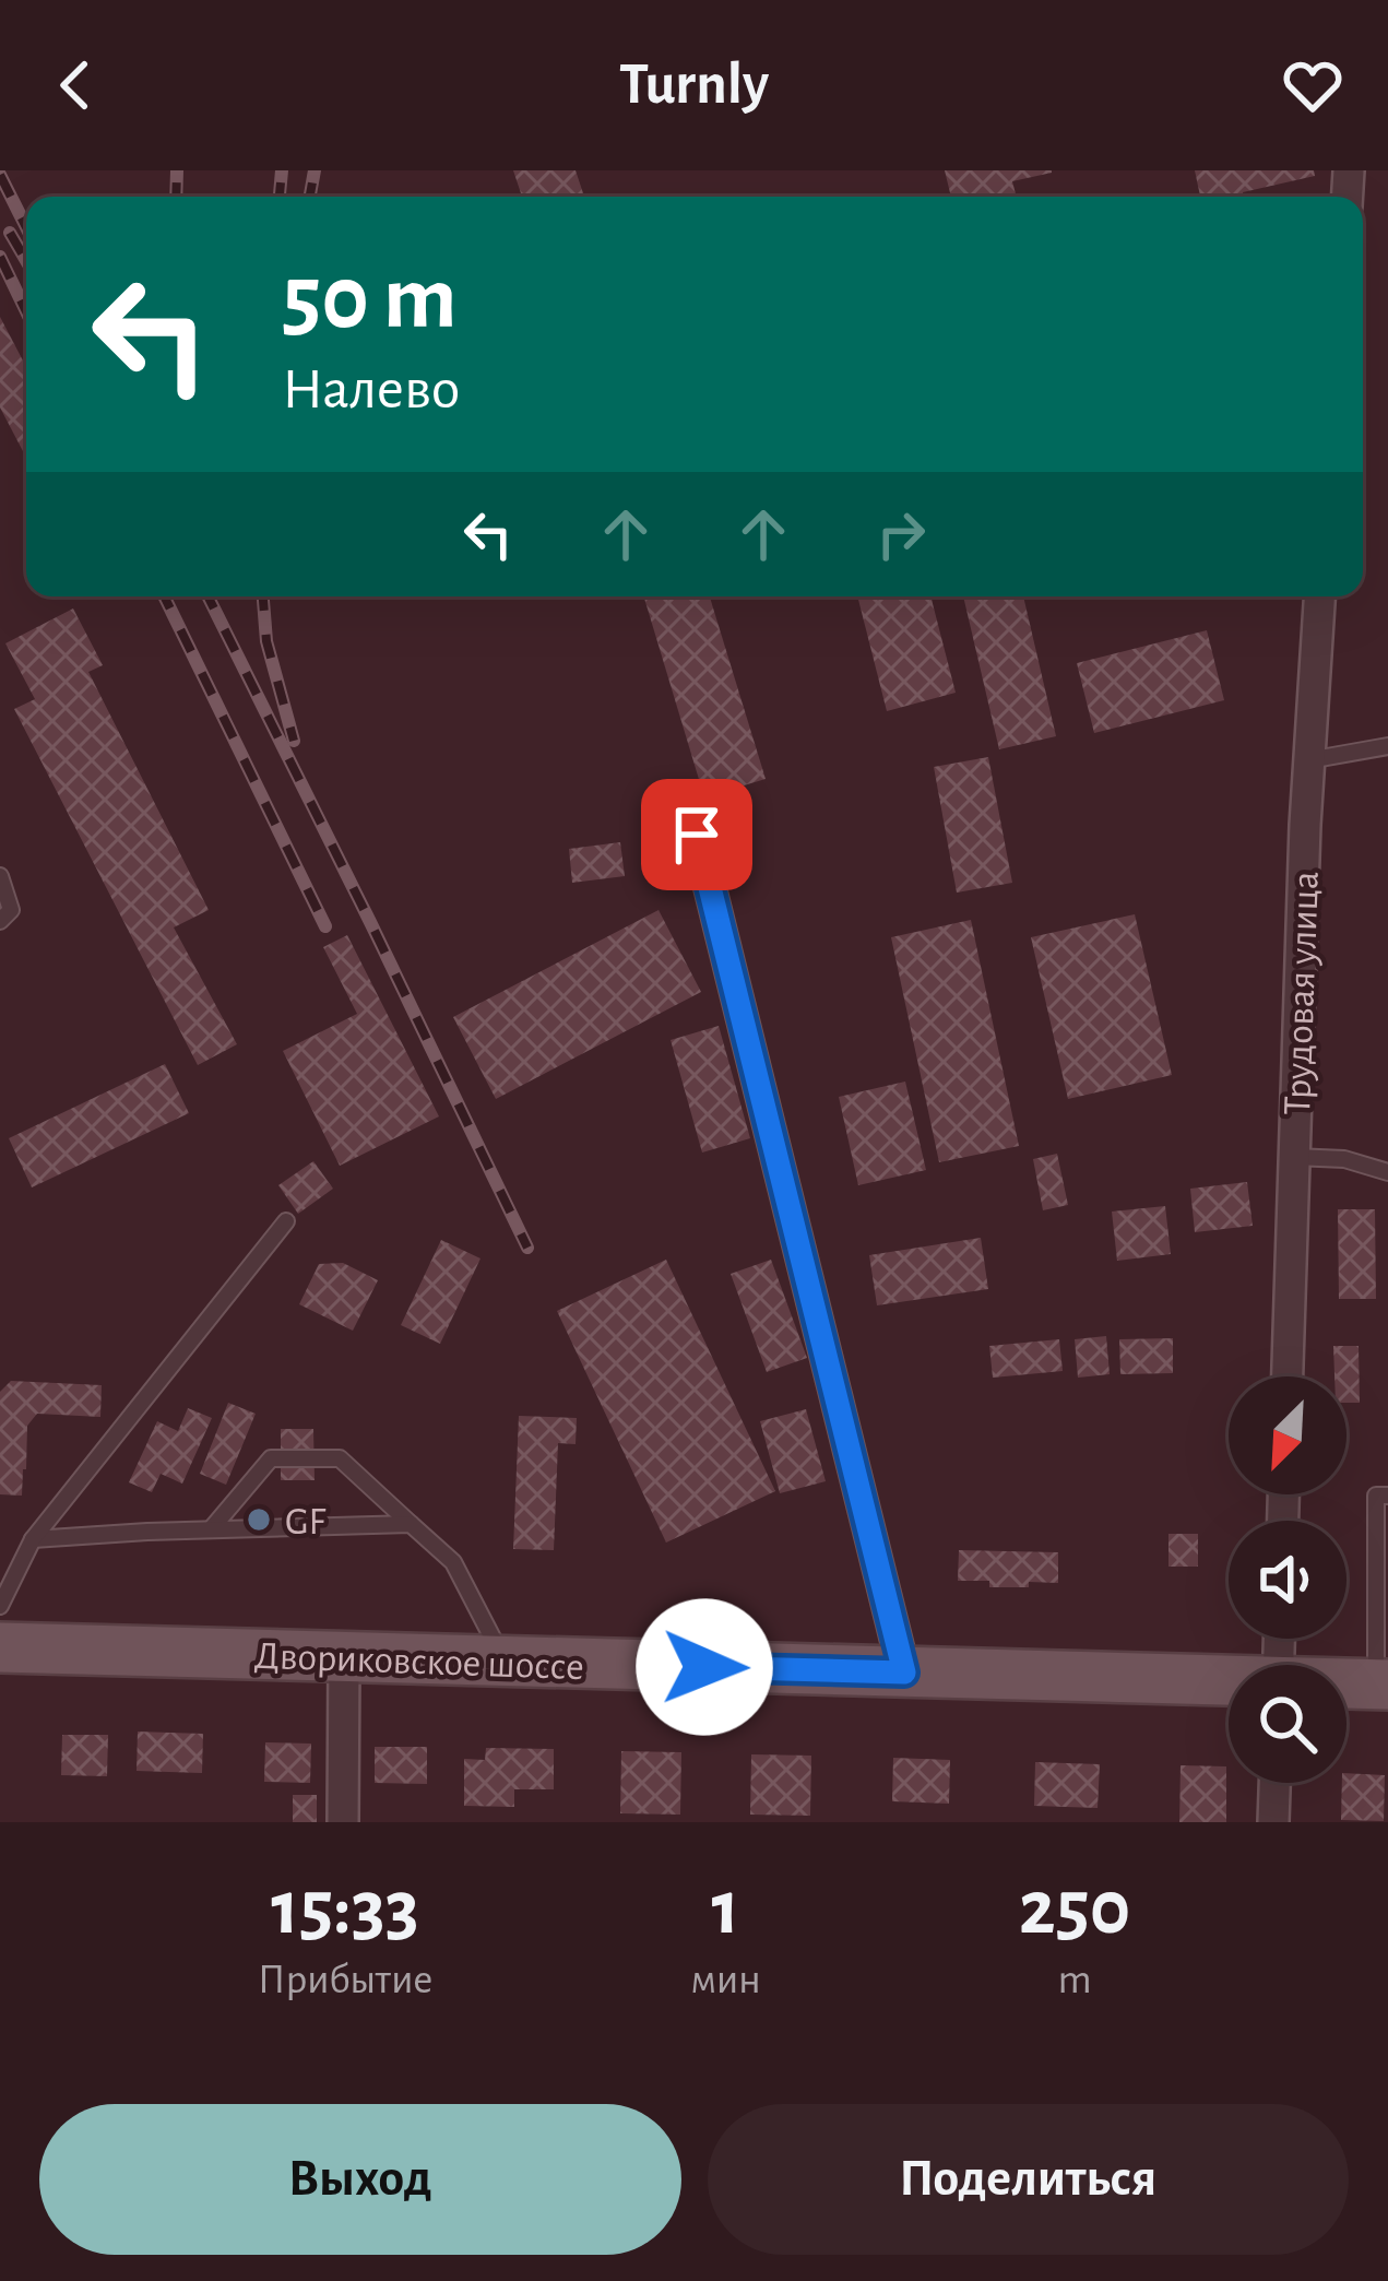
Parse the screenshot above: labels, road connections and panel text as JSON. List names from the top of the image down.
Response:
{
  "streets": {
    "main road": ["Двориковское шоссе"],
    "street": ["Трудовая улица"]
  },
  "places": ["GF"],
  "north": "bottom left",
  "page": {
    "header": "Turnly",
    "turn": ["50 m", "Налево"],
    "eta": [
      "15:33",
      "Прибытие",
      "1",
      "мин",
      "250",
      "m"
    ],
    "buttons": ["Выход", "Поделиться"]
  }
}
